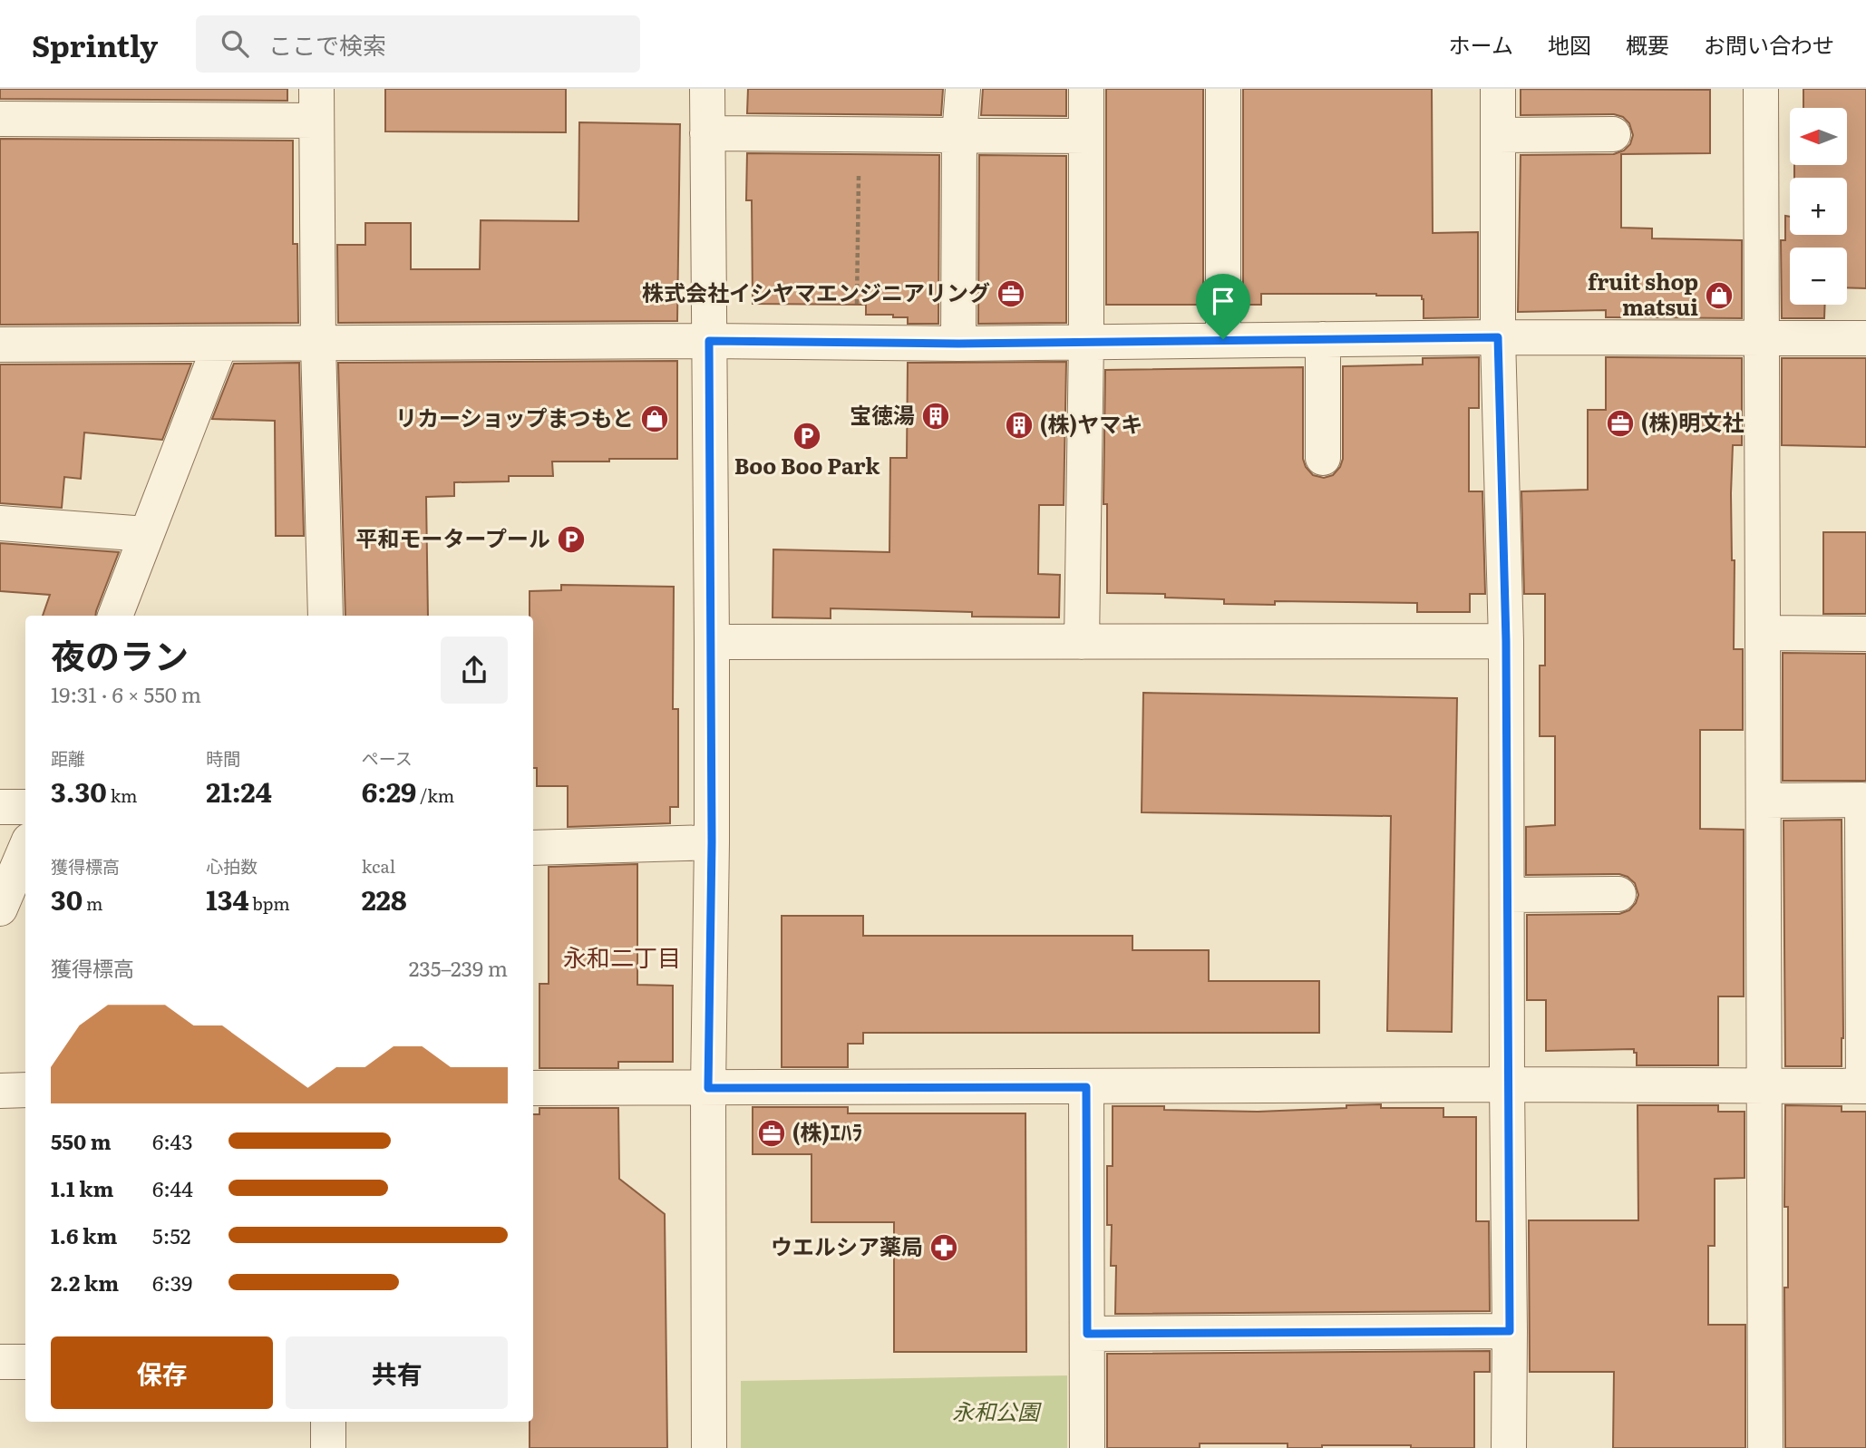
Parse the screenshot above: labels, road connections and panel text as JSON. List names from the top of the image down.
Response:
{
  "districts": ["永和二丁目"],
  "parks": ["永和公園"],
  "places": {
    "office": ["株式会社イシヤマエンジニアリング", "(株)明文社", "(株)ｴﾊﾗ"],
    "shop": ["fruit shop matsui", "リカーショップまつもと"],
    "building": ["宝徳湯", "(株)ヤマキ"],
    "parking": ["Boo Boo Park", "平和モータープール"],
    "pharmacy": ["ウエルシア薬局"]
  },
  "north": "left",
  "page": {
    "header": "Sprintly",
    "search": "ここで検索",
    "nav": [
      "ホーム",
      "地図",
      "概要",
      "お問い合わせ"
    ],
    "map_buttons": ["+", "−"],
    "heading": ["夜のラン", "19:31 · 6 × 550 m"],
    "stats": [
      ["距離", "3.30 km"],
      ["時間", "21:24"],
      ["ペース", "6:29 /km"],
      ["獲得標高", "30 m"],
      ["心拍数", "134 bpm"],
      ["kcal", "228"]
    ],
    "chart": ["獲得標高", "235–239 m"],
    "list": [
      {
        "name": "550 m",
        "note": "6:43"
      },
      {
        "name": "1.1 km",
        "note": "6:44"
      },
      {
        "name": "1.6 km",
        "note": "5:52"
      },
      {
        "name": "2.2 km",
        "note": "6:39"
      }
    ],
    "buttons": ["保存", "共有"]
  }
}
